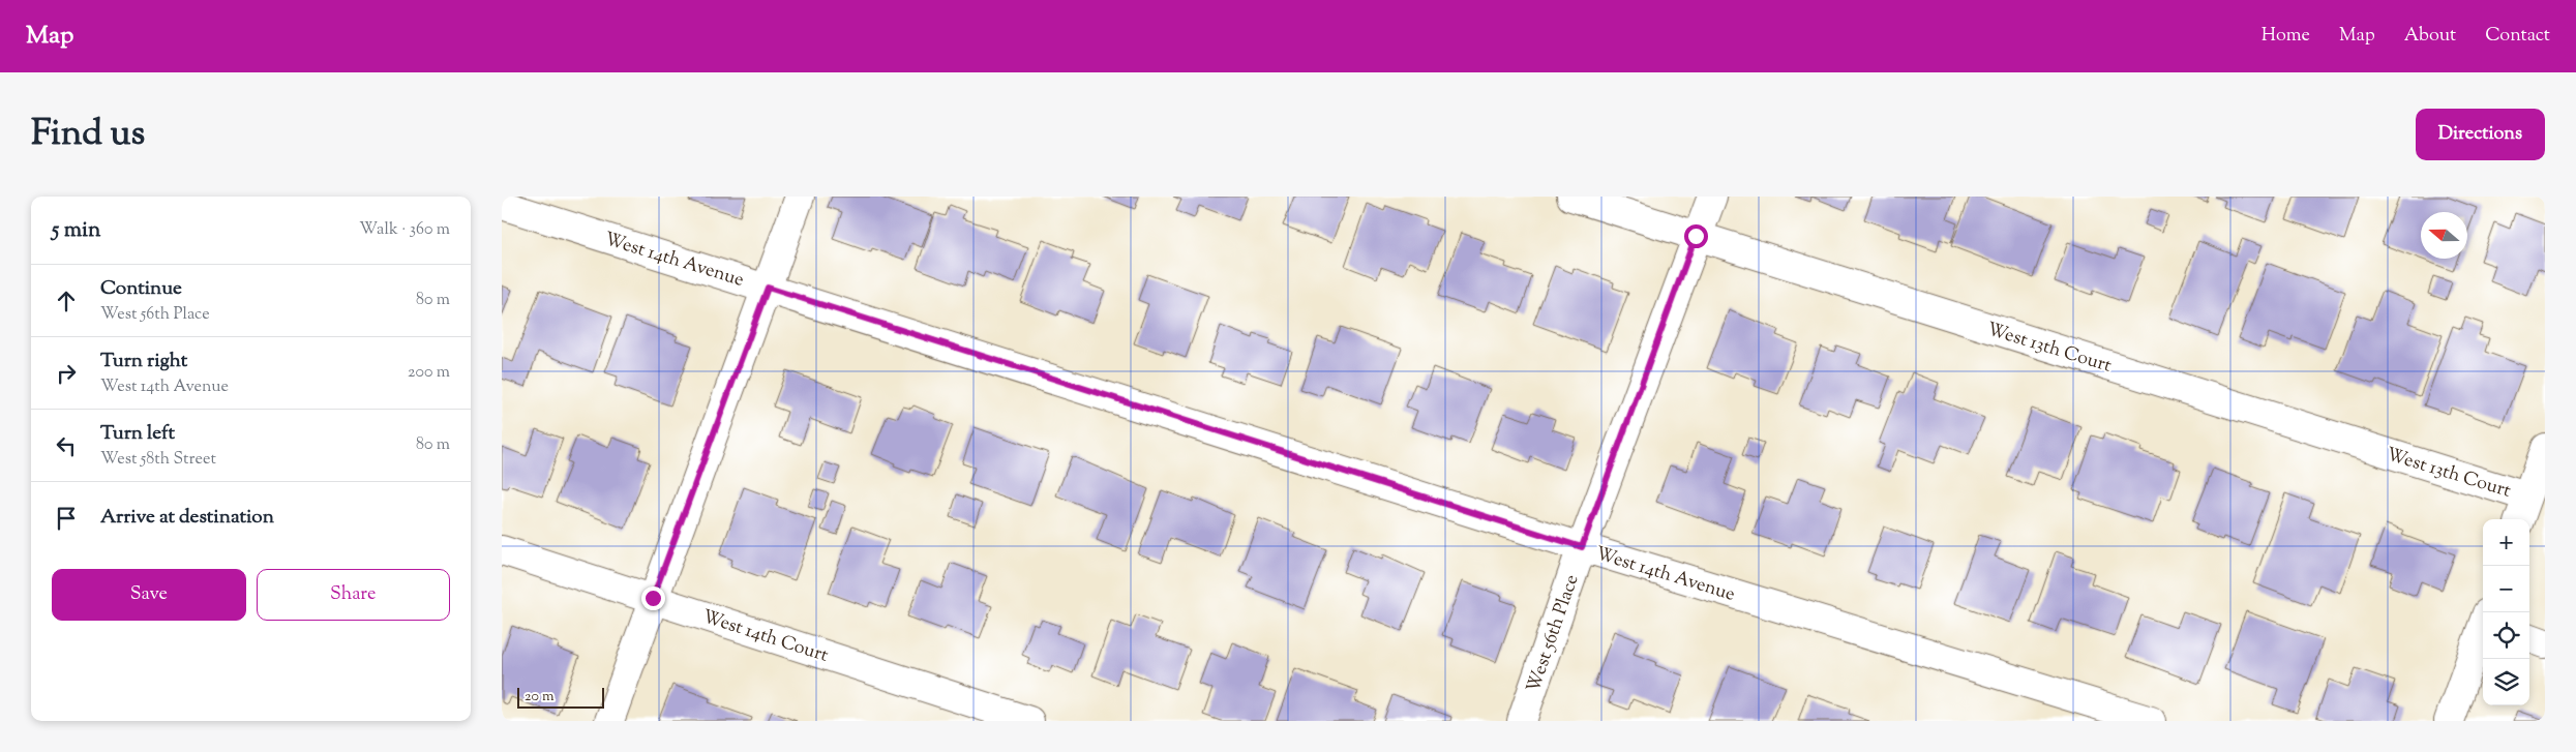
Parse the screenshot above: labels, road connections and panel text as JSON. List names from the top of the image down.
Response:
{
  "streets": {
    "street": [
      "West 14th Avenue",
      "West 13th Court",
      "West 56th Place",
      "West 14th Court"
    ]
  },
  "crossings": [
    ["West 14th Avenue", "West 56th Place"],
    ["West 13th Court", "West 56th Place"]
  ],
  "scale_bar": "20 m",
  "north": "left",
  "page": {
    "header": "Map",
    "nav": [
      "Home",
      "Map",
      "About",
      "Contact"
    ],
    "title": "Find us",
    "buttons": [
      "Directions",
      ["Save", "Share"]
    ],
    "heading": ["5 min", "Walk · 360 m"],
    "list": [
      ["Continue", "West 56th Place", "80 m"],
      ["Turn right", "West 14th Avenue", "200 m"],
      ["Turn left", "West 58th Street", "80 m"],
      "Arrive at destination"
    ],
    "map_buttons": ["+", "−"],
    "scale": "20 m"
  }
}
